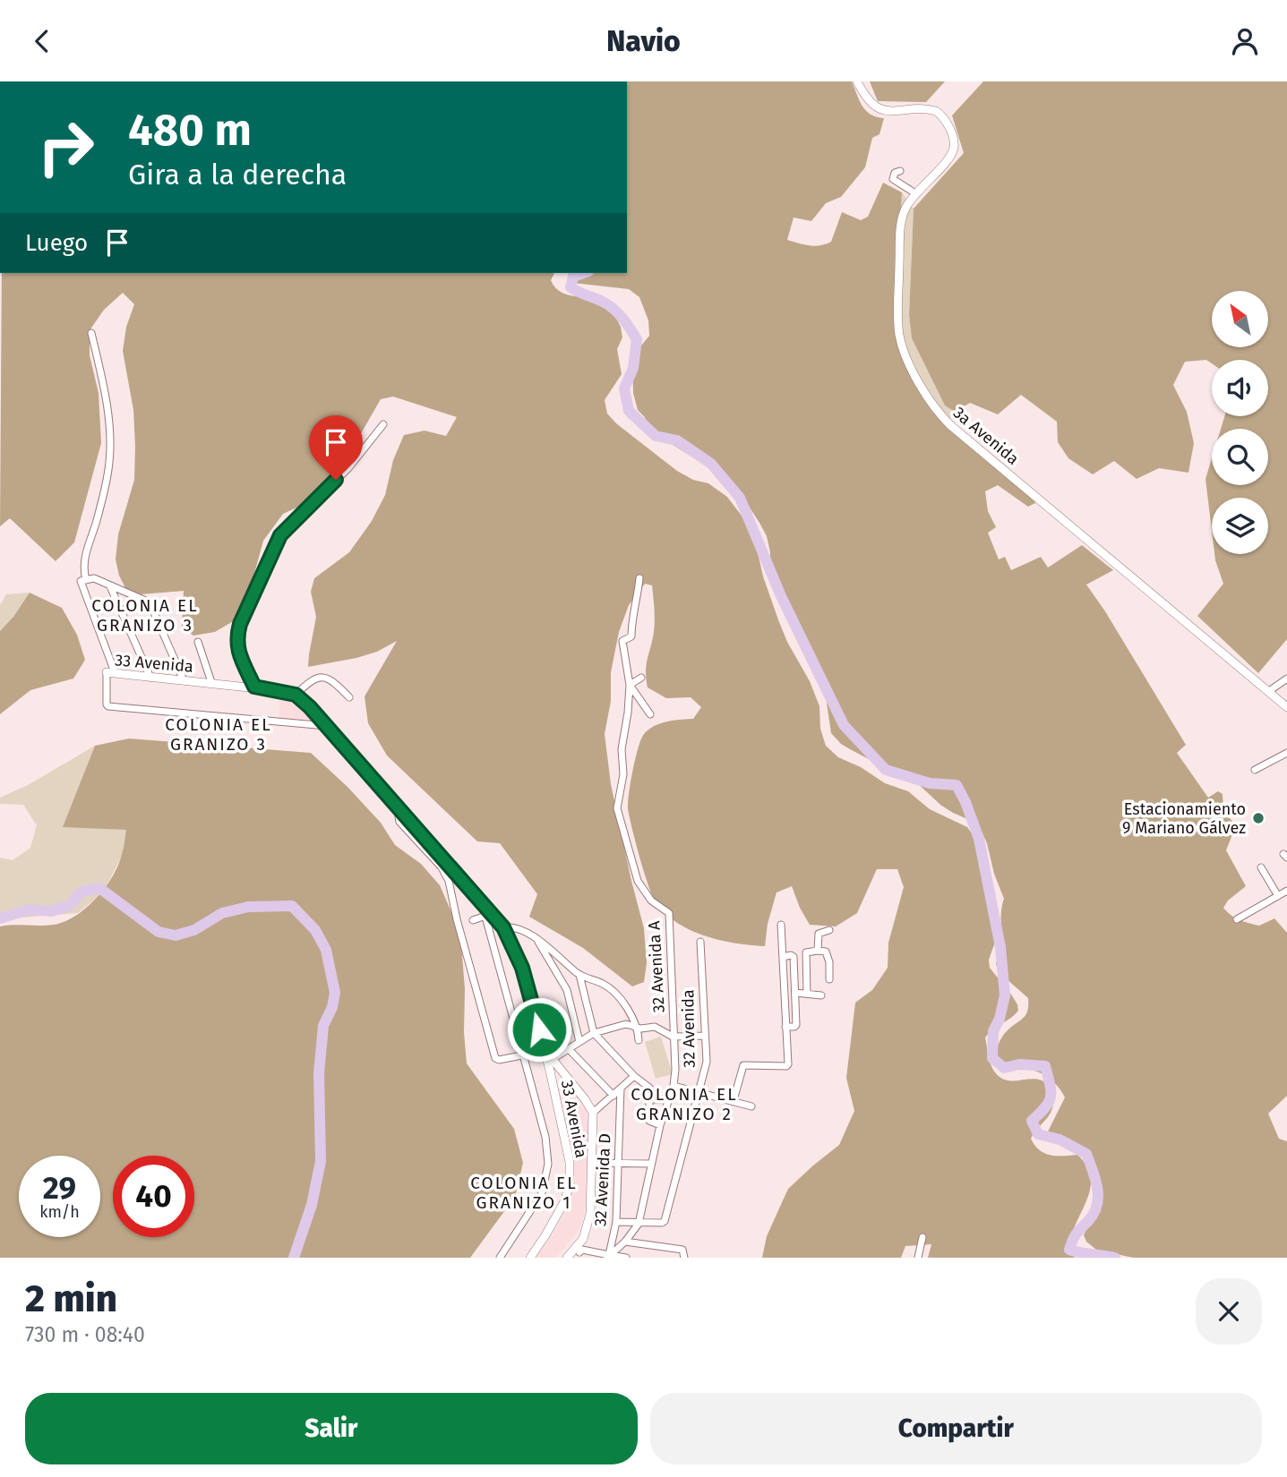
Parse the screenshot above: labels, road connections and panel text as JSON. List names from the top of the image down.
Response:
{
  "streets": {
    "street": [
      "3a Avenida",
      "33 Avenida",
      "32 Avenida A",
      "32 Avenida",
      "32 Avenida D"
    ]
  },
  "crossings": [
    ["32 Avenida A", "32 Avenida"]
  ],
  "districts": [
    "COLONIA EL GRANIZO 3",
    "COLONIA EL GRANIZO 3",
    "COLONIA EL GRANIZO 2",
    "COLONIA EL GRANIZO 1"
  ],
  "places": ["Estacionamiento 9 Mariano Gálvez"],
  "north": "top left",
  "page": {
    "header": "Navio",
    "turn": ["480 m", "Gira a la derecha"],
    "then": "Luego",
    "speed": "29 km/h",
    "limit": "40",
    "heading": ["2 min", "730 m · 08:40"],
    "buttons": ["Salir", "Compartir"]
  }
}
